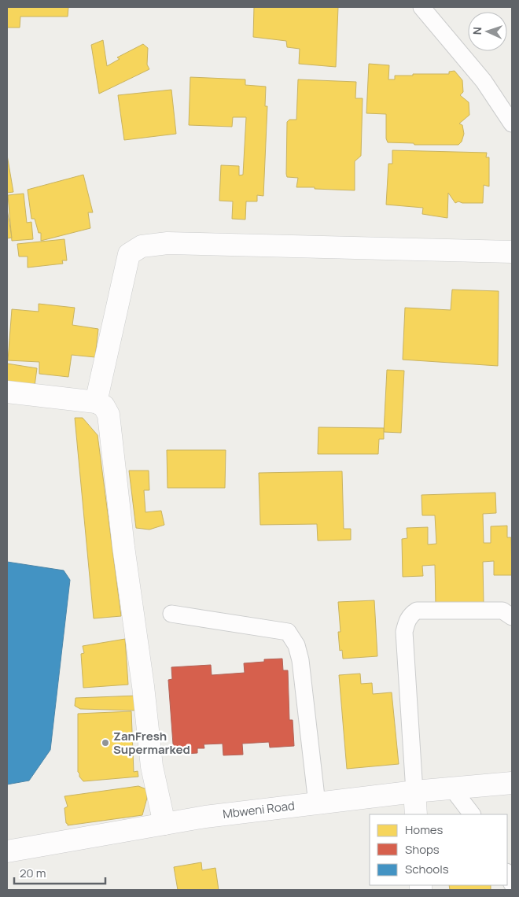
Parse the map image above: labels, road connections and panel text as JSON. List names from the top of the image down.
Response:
{
  "streets": {
    "street": ["Mbweni Road"]
  },
  "places": ["ZanFresh Supermarked"],
  "legend": ["Homes", "Shops", "Schools"],
  "scale_bar": "20 m",
  "north": "left"
}
